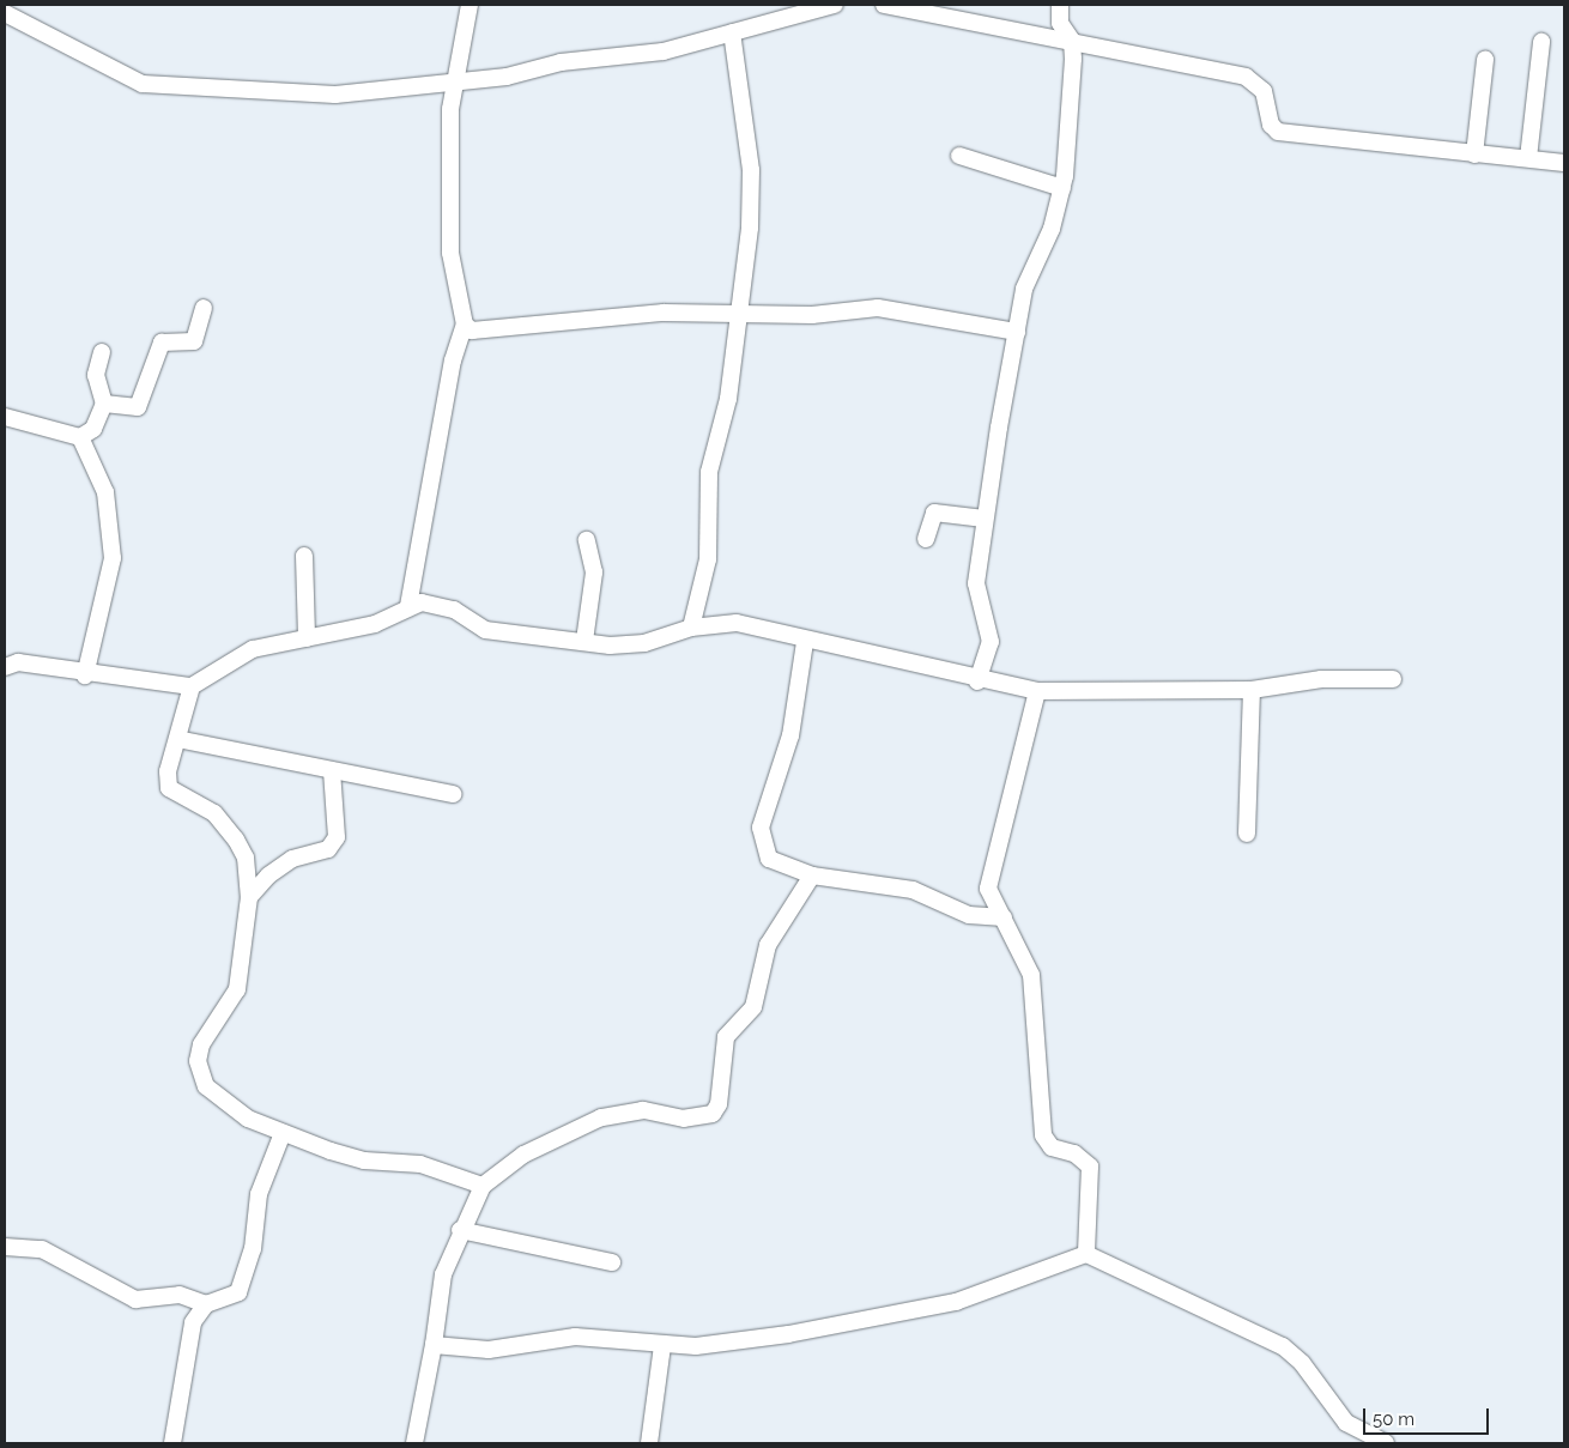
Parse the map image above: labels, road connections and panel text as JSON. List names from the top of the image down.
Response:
{
  "scale_bar": "50 m"
}
